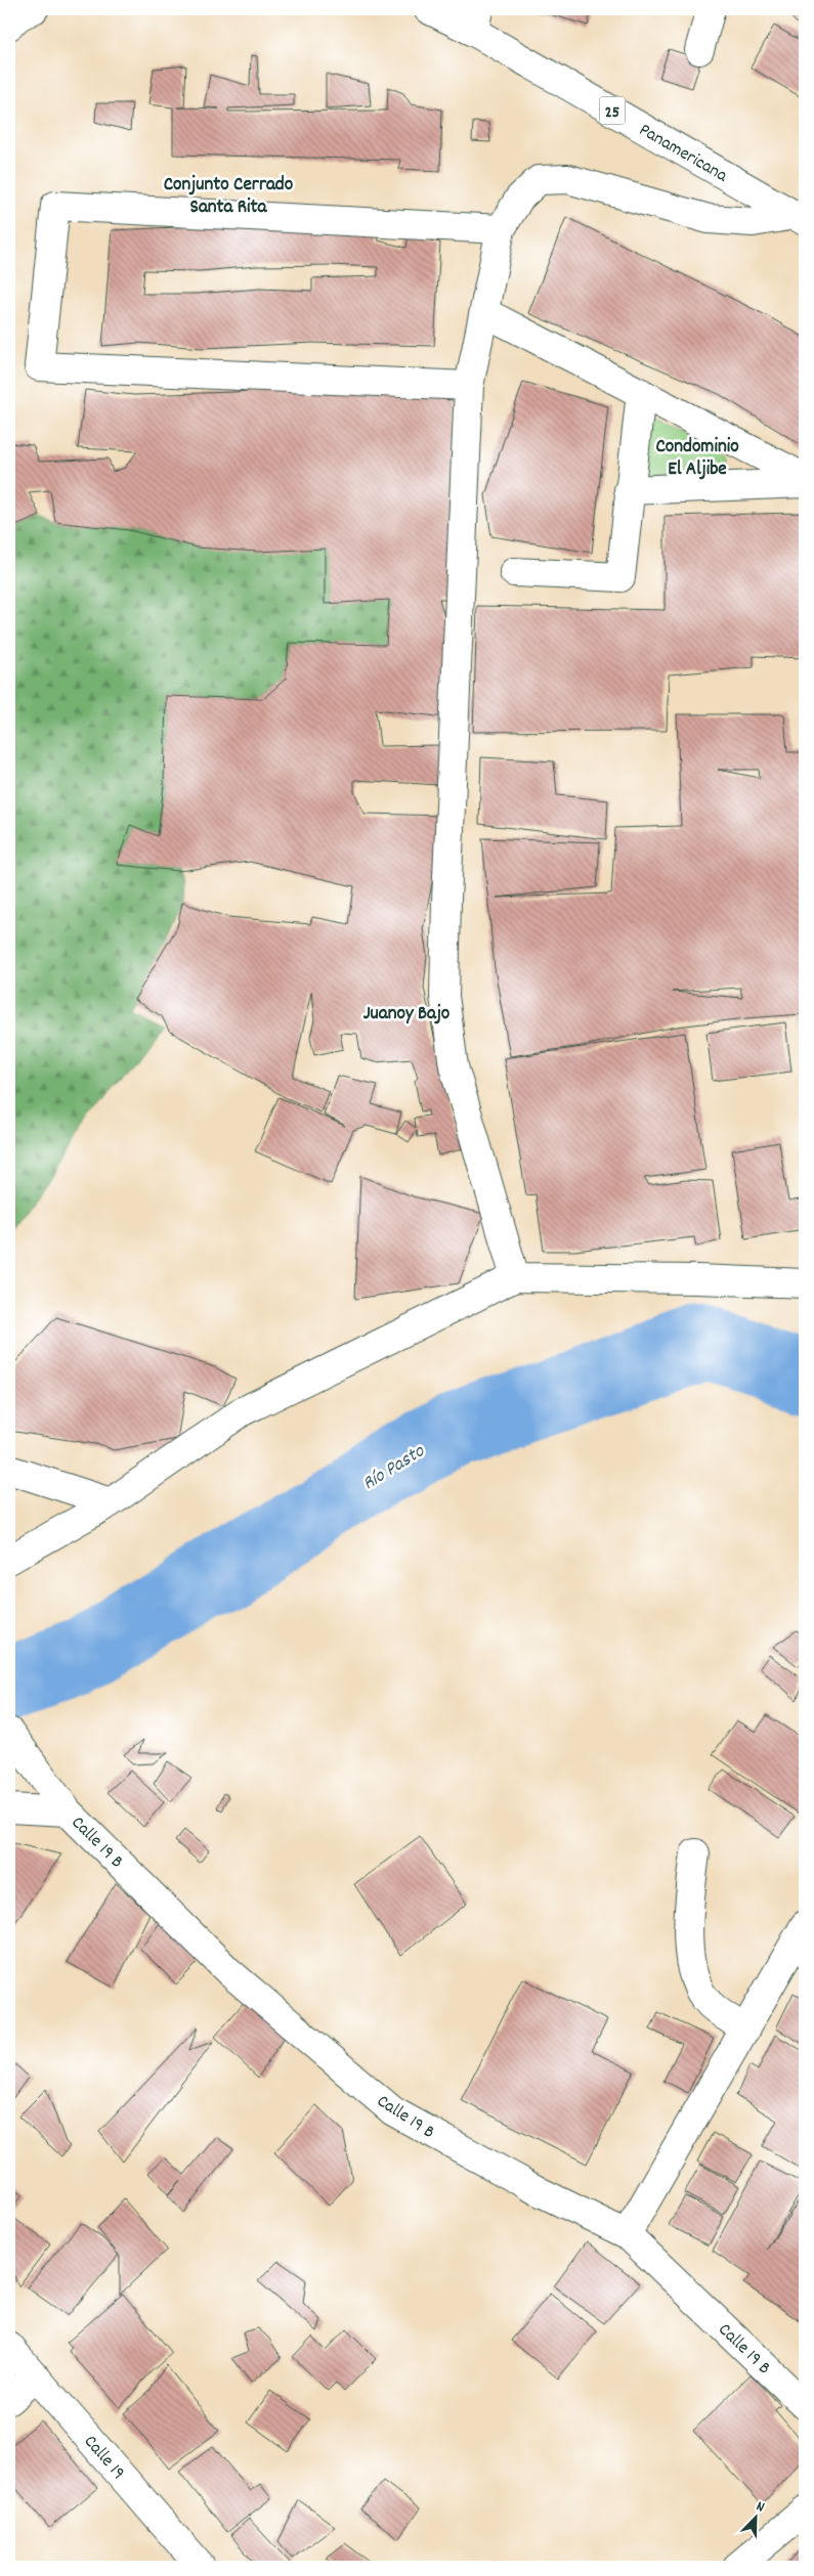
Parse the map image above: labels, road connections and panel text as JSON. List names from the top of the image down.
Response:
{
  "streets": {
    "street": [
      "25",
      "Panamericana",
      "Calle 19 B",
      "Calle 19"
    ]
  },
  "districts": ["Conjunto Cerrado Santa Rita", "Condominio El Aljibe", "Juanoy Bajo"],
  "water": ["Río Pasto"],
  "north": "top right"
}
